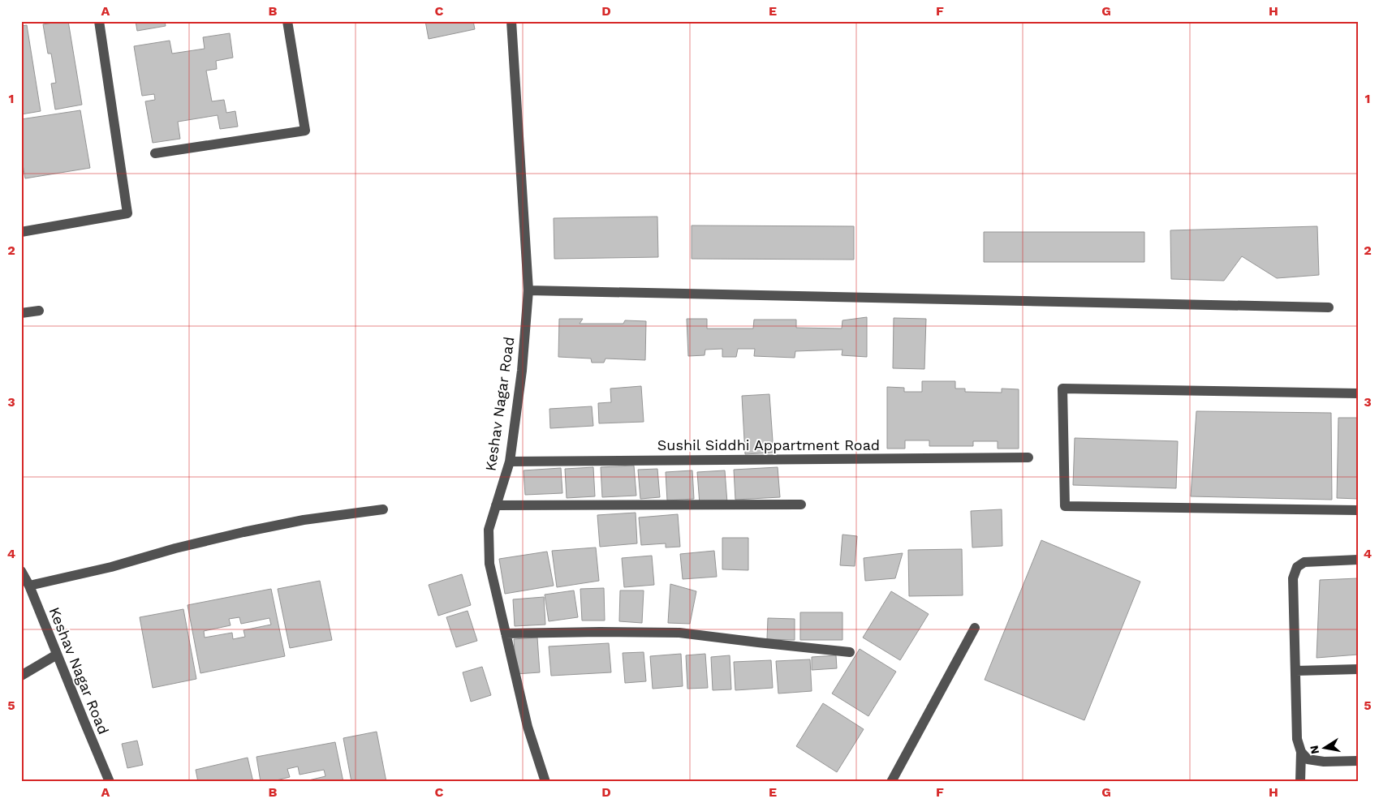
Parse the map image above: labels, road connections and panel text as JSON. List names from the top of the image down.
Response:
{
  "streets": {
    "street": ["Keshav Nagar Road", "Sushil Siddhi Appartment Road"]
  },
  "crossings": [
    ["Keshav Nagar Road", "Sushil Siddhi Appartment Road"]
  ],
  "north": "left",
  "grid": {
    "columns": [
      "A",
      "B",
      "C",
      "D",
      "E",
      "F",
      "G",
      "H"
    ],
    "rows": [
      "1",
      "2",
      "3",
      "4",
      "5"
    ]
  }
}
